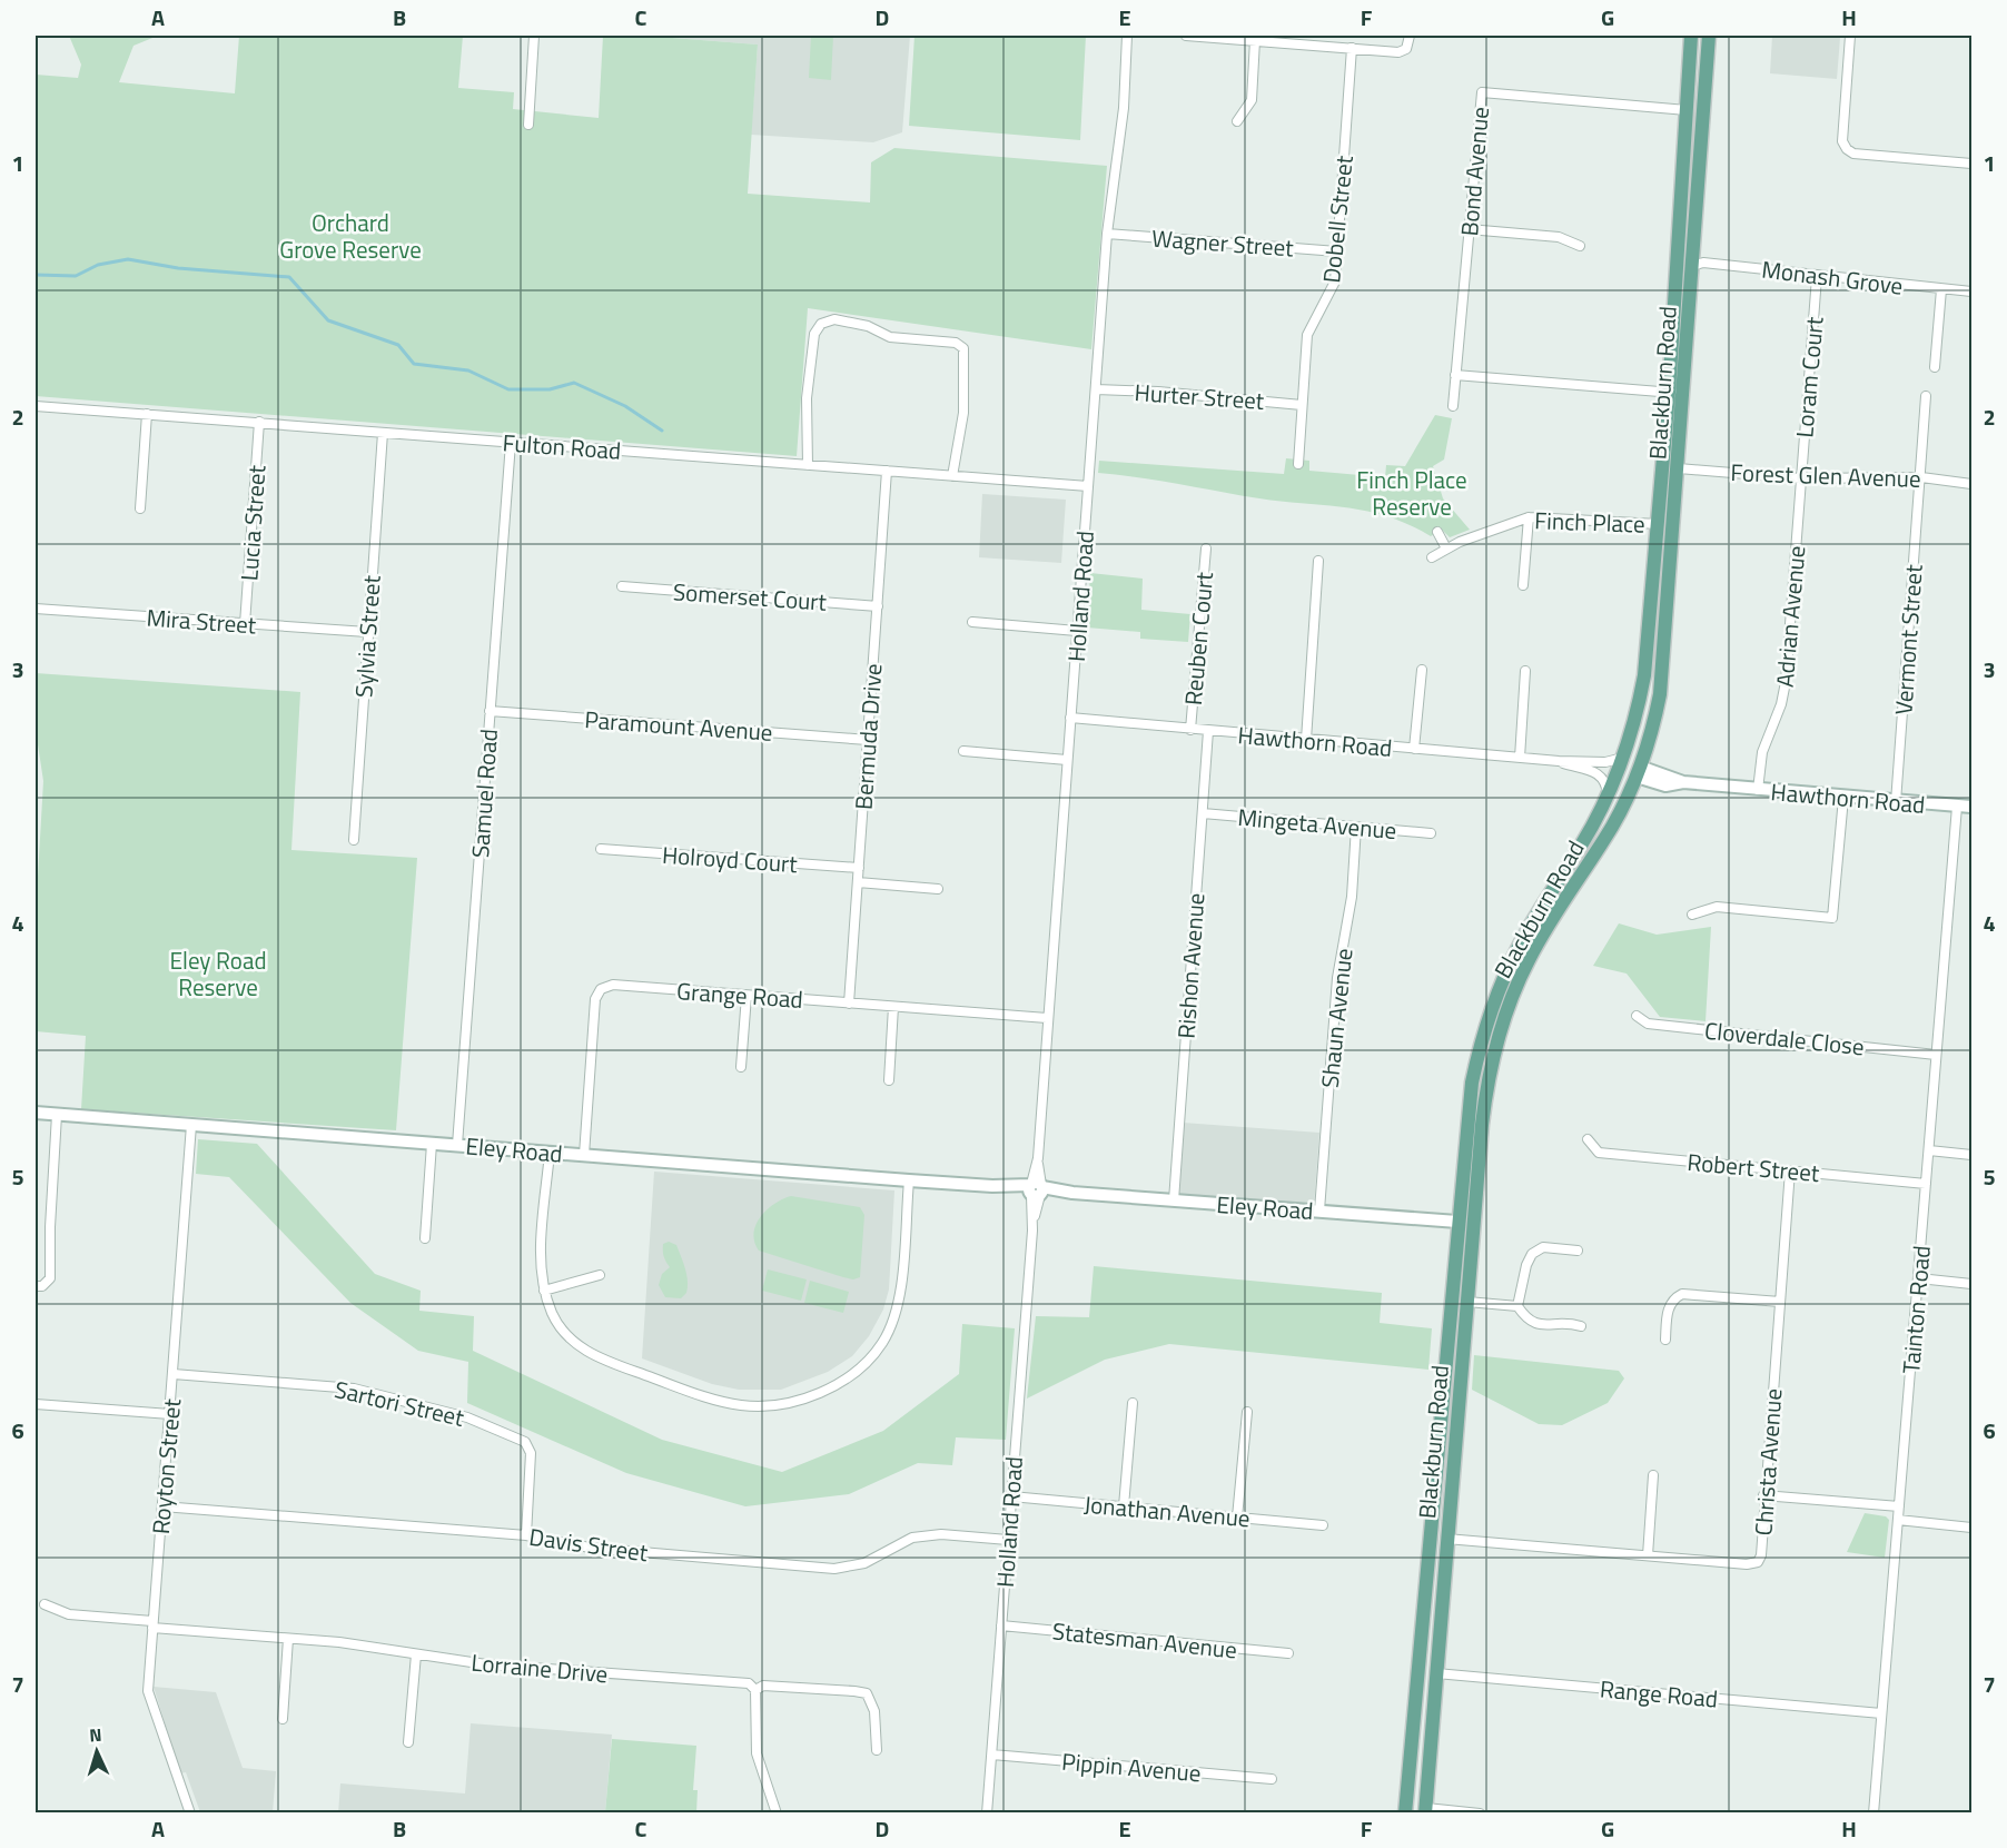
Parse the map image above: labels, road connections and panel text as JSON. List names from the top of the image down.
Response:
{
  "streets": {
    "main road": ["Blackburn Road", "Hawthorn Road", "Eley Road"],
    "street": [
      "Bond Avenue",
      "Dobell Street",
      "Wagner Street",
      "Monash Grove",
      "Loram Court",
      "Hurter Street",
      "Fulton Road",
      "Forest Glen Avenue",
      "Finch Place",
      "Lucia Street",
      "Somerset Court",
      "Holland Road",
      "Adrian Avenue",
      "Mira Street",
      "Sylvia Street",
      "Reuben Court",
      "Vermont Street",
      "Paramount Avenue",
      "Bermuda Drive",
      "Samuel Road",
      "Mingeta Avenue",
      "Holroyd Court",
      "Rishon Avenue",
      "Grange Road",
      "Shaun Avenue",
      "Cloverdale Close",
      "Robert Street",
      "Tainton Road",
      "Sartori Street",
      "Christa Avenue",
      "Royton Street",
      "Jonathan Avenue",
      "Davis Street",
      "Statesman Avenue",
      "Lorraine Drive",
      "Range Road",
      "Pippin Avenue"
    ]
  },
  "crossings": [
    ["Bond Avenue", "Blackburn Road"],
    ["Dobell Street", "Wagner Street"],
    ["Dobell Street", "Hurter Street"],
    ["Wagner Street", "Holland Road"],
    ["Monash Grove", "Loram Court"],
    ["Monash Grove", "Blackburn Road"],
    ["Loram Court", "Forest Glen Avenue"],
    ["Loram Court", "Adrian Avenue"],
    ["Blackburn Road", "Forest Glen Avenue"],
    ["Blackburn Road", "Finch Place"],
    ["Blackburn Road", "Hawthorn Road"],
    ["Blackburn Road", "Eley Road"],
    ["Blackburn Road", "Christa Avenue"],
    ["Blackburn Road", "Range Road"],
    ["Hurter Street", "Holland Road"],
    ["Fulton Road", "Lucia Street"],
    ["Fulton Road", "Holland Road"],
    ["Fulton Road", "Sylvia Street"],
    ["Fulton Road", "Bermuda Drive"],
    ["Fulton Road", "Samuel Road"],
    ["Forest Glen Avenue", "Adrian Avenue"],
    ["Forest Glen Avenue", "Vermont Street"],
    ["Lucia Street", "Mira Street"],
    ["Somerset Court", "Bermuda Drive"],
    ["Holland Road", "Hawthorn Road"],
    ["Holland Road", "Grange Road"],
    ["Holland Road", "Eley Road"],
    ["Holland Road", "Jonathan Avenue"],
    ["Holland Road", "Davis Street"],
    ["Holland Road", "Statesman Avenue"],
    ["Holland Road", "Pippin Avenue"],
    ["Adrian Avenue", "Hawthorn Road"],
    ["Mira Street", "Sylvia Street"],
    ["Reuben Court", "Hawthorn Road"],
    ["Vermont Street", "Hawthorn Road"],
    ["Paramount Avenue", "Bermuda Drive"],
    ["Paramount Avenue", "Samuel Road"],
    ["Bermuda Drive", "Holroyd Court"],
    ["Bermuda Drive", "Grange Road"],
    ["Hawthorn Road", "Rishon Avenue"],
    ["Hawthorn Road", "Tainton Road"],
    ["Samuel Road", "Eley Road"],
    ["Mingeta Avenue", "Rishon Avenue"],
    ["Mingeta Avenue", "Shaun Avenue"],
    ["Rishon Avenue", "Eley Road"],
    ["Grange Road", "Eley Road"],
    ["Shaun Avenue", "Eley Road"],
    ["Cloverdale Close", "Tainton Road"],
    ["Eley Road", "Royton Street"],
    ["Robert Street", "Tainton Road"],
    ["Robert Street", "Christa Avenue"],
    ["Tainton Road", "Range Road"],
    ["Sartori Street", "Royton Street"],
    ["Sartori Street", "Davis Street"],
    ["Royton Street", "Davis Street"],
    ["Royton Street", "Lorraine Drive"]
  ],
  "parks": ["Orchard Grove Reserve", "Finch Place Reserve", "Eley Road Reserve"],
  "north": "top",
  "grid": {
    "columns": [
      "A",
      "B",
      "C",
      "D",
      "E",
      "F",
      "G",
      "H"
    ],
    "rows": [
      "1",
      "2",
      "3",
      "4",
      "5",
      "6",
      "7"
    ]
  }
}
